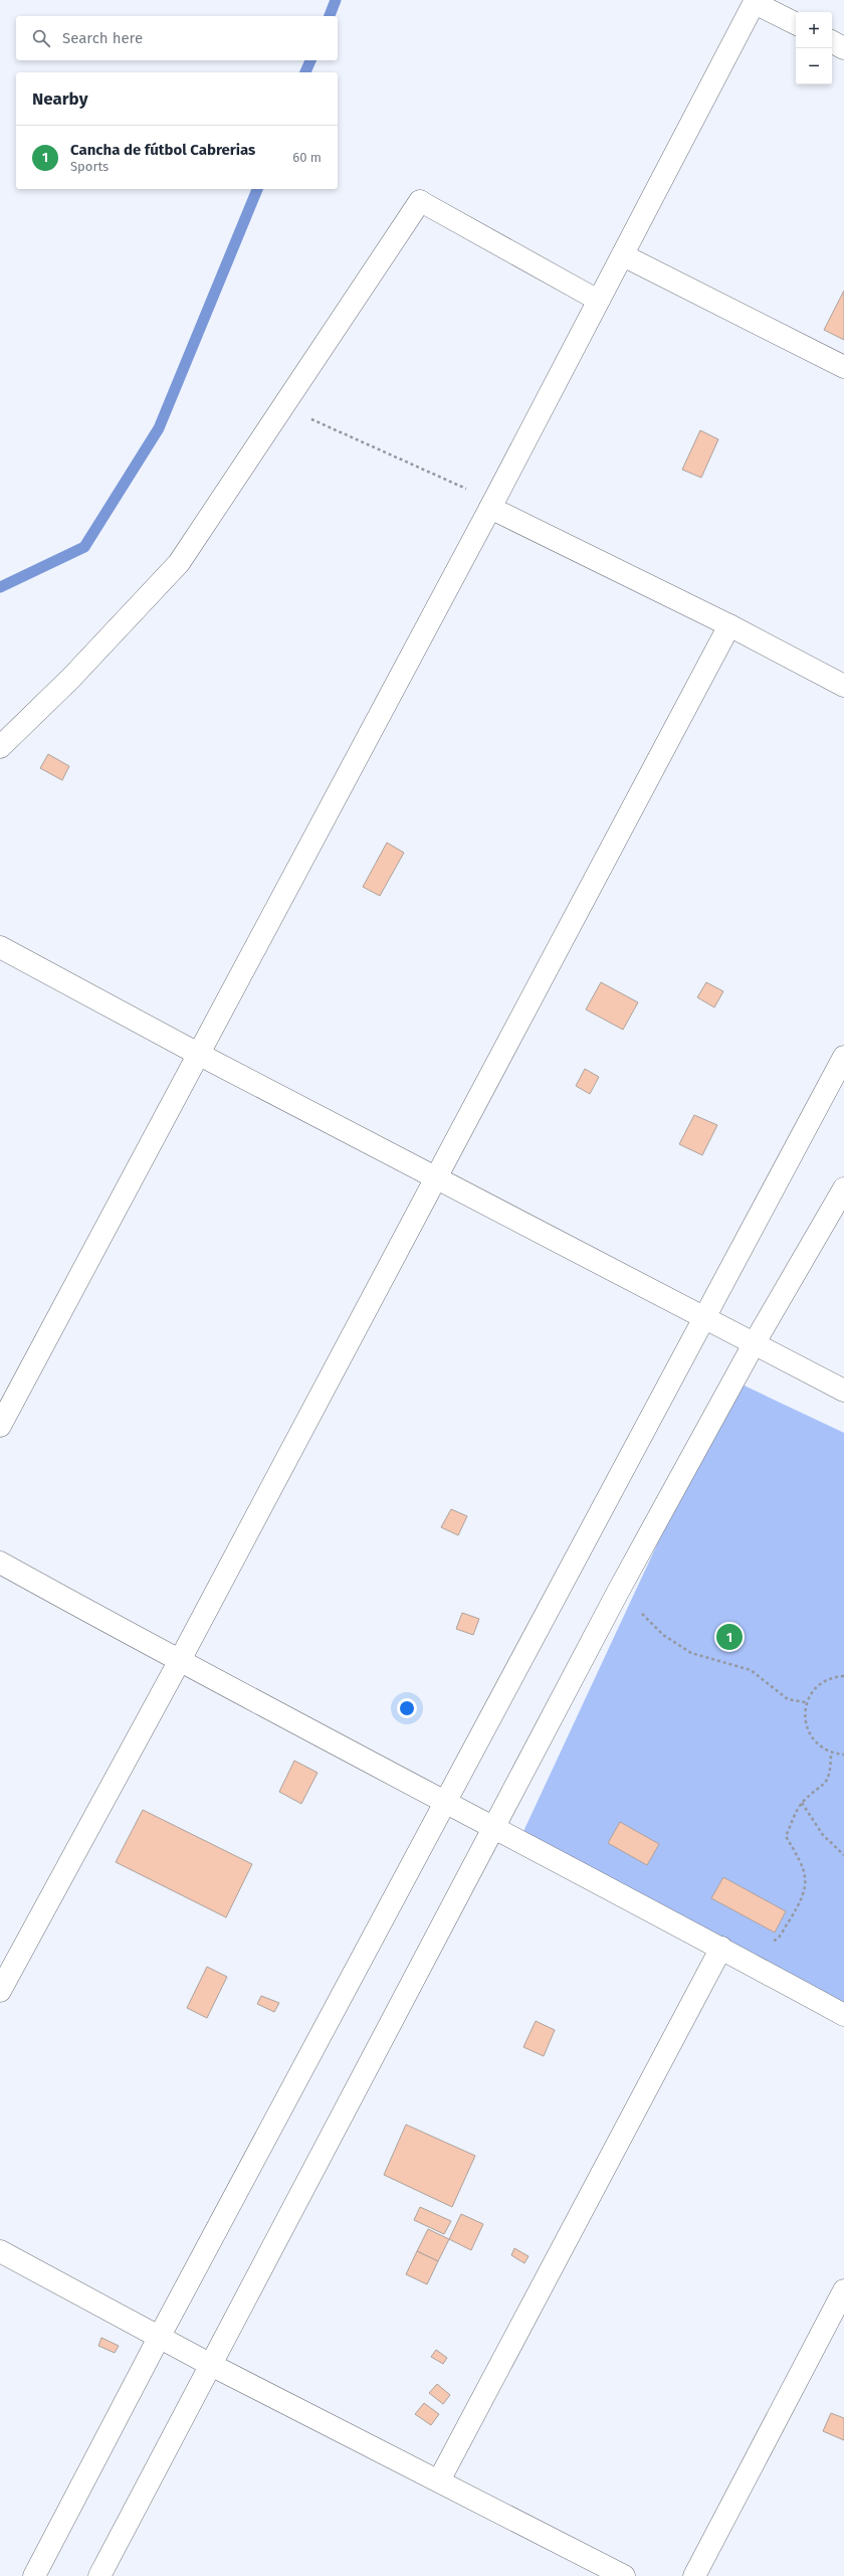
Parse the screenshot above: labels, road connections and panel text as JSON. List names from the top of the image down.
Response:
{
  "page": {
    "map_buttons": ["+", "−"],
    "search": "Search here",
    "heading": "Nearby",
    "list": [
      {
        "mark": "1",
        "name": "Cancha de fútbol Cabrerias",
        "note": "Sports",
        "value": "60 m"
      }
    ],
    "pins": "1"
  }
}
